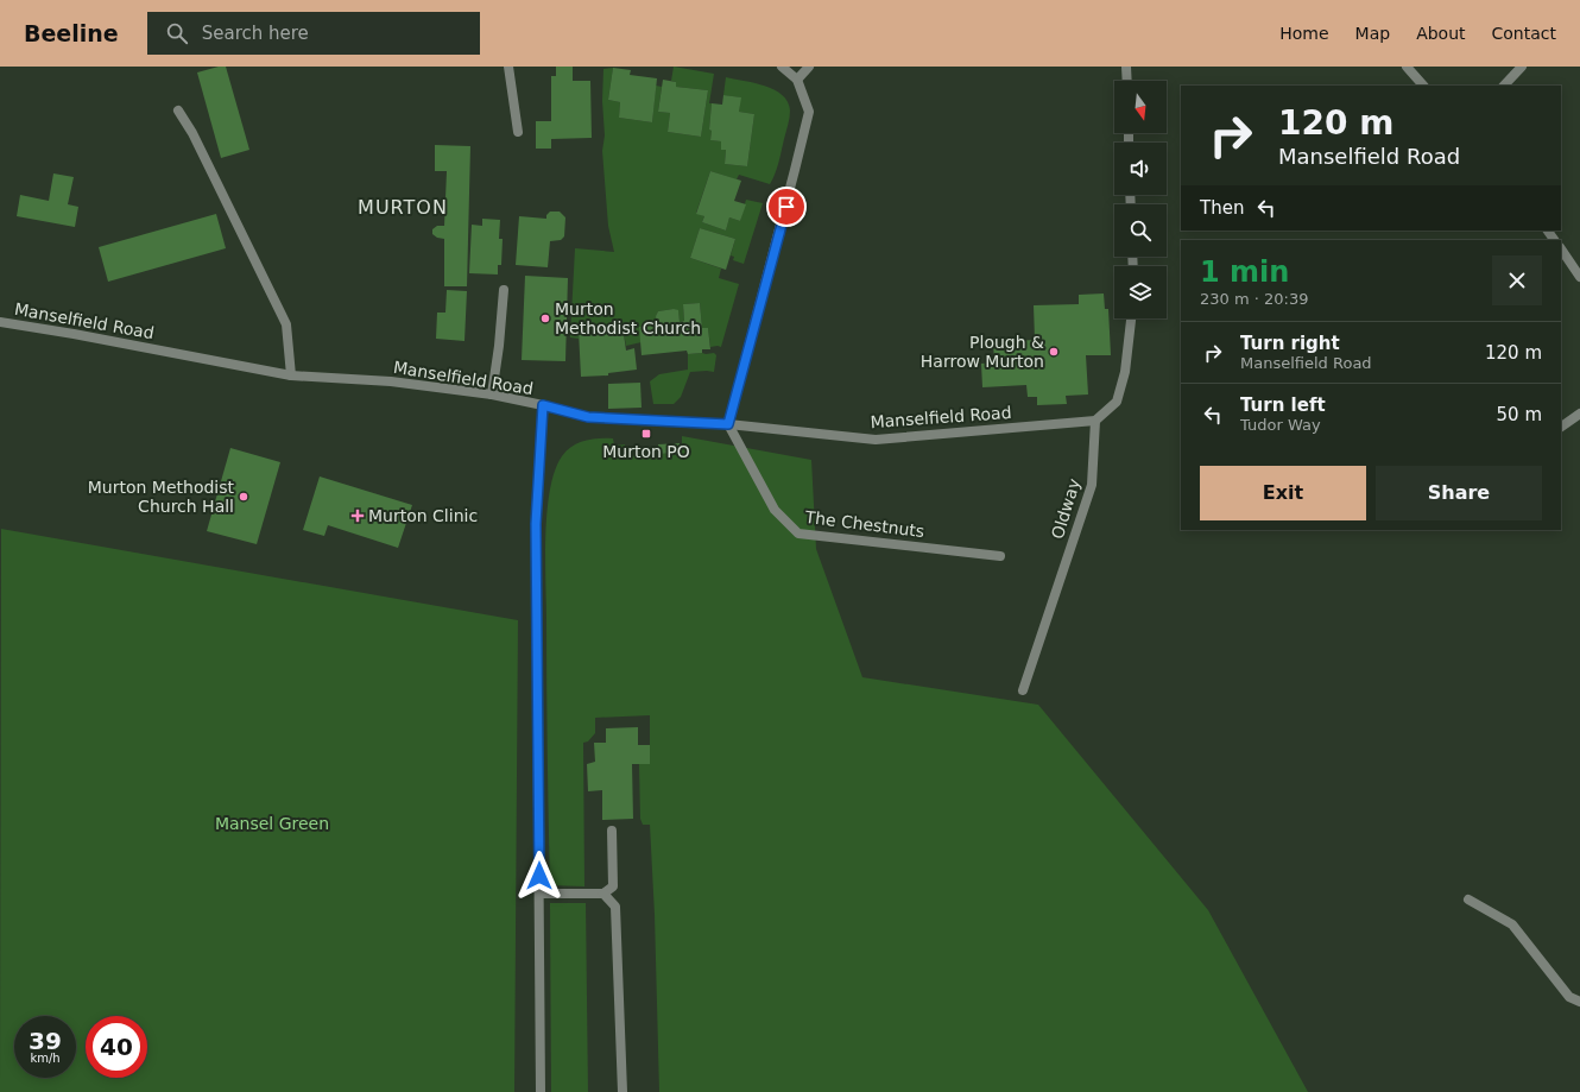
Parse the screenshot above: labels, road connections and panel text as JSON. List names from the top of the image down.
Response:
{
  "streets": {
    "street": ["Manselfield Road", "Oldway", "The Chestnuts"]
  },
  "crossings": [
    ["Manselfield Road", "Oldway"],
    ["Manselfield Road", "The Chestnuts"]
  ],
  "districts": ["MURTON"],
  "parks": ["Mansel Green"],
  "places": {
    "other": ["Murton Methodist Church", "Plough & Harrow Murton", "Murton Methodist Church Hall"],
    "transit": ["Murton PO"],
    "health": ["Murton Clinic"]
  },
  "north": "bottom",
  "page": {
    "header": "Beeline",
    "search": "Search here",
    "nav": [
      "Home",
      "Map",
      "About",
      "Contact"
    ],
    "turn": ["120 m", "Manselfield Road"],
    "then": "Then",
    "heading": ["1 min", "230 m · 20:39"],
    "list": [
      {
        "name": "Turn right",
        "note": "Manselfield Road",
        "value": "120 m"
      },
      {
        "name": "Turn left",
        "note": "Tudor Way",
        "value": "50 m"
      }
    ],
    "buttons": ["Exit", "Share"],
    "speed": "39 km/h",
    "limit": "40"
  }
}
